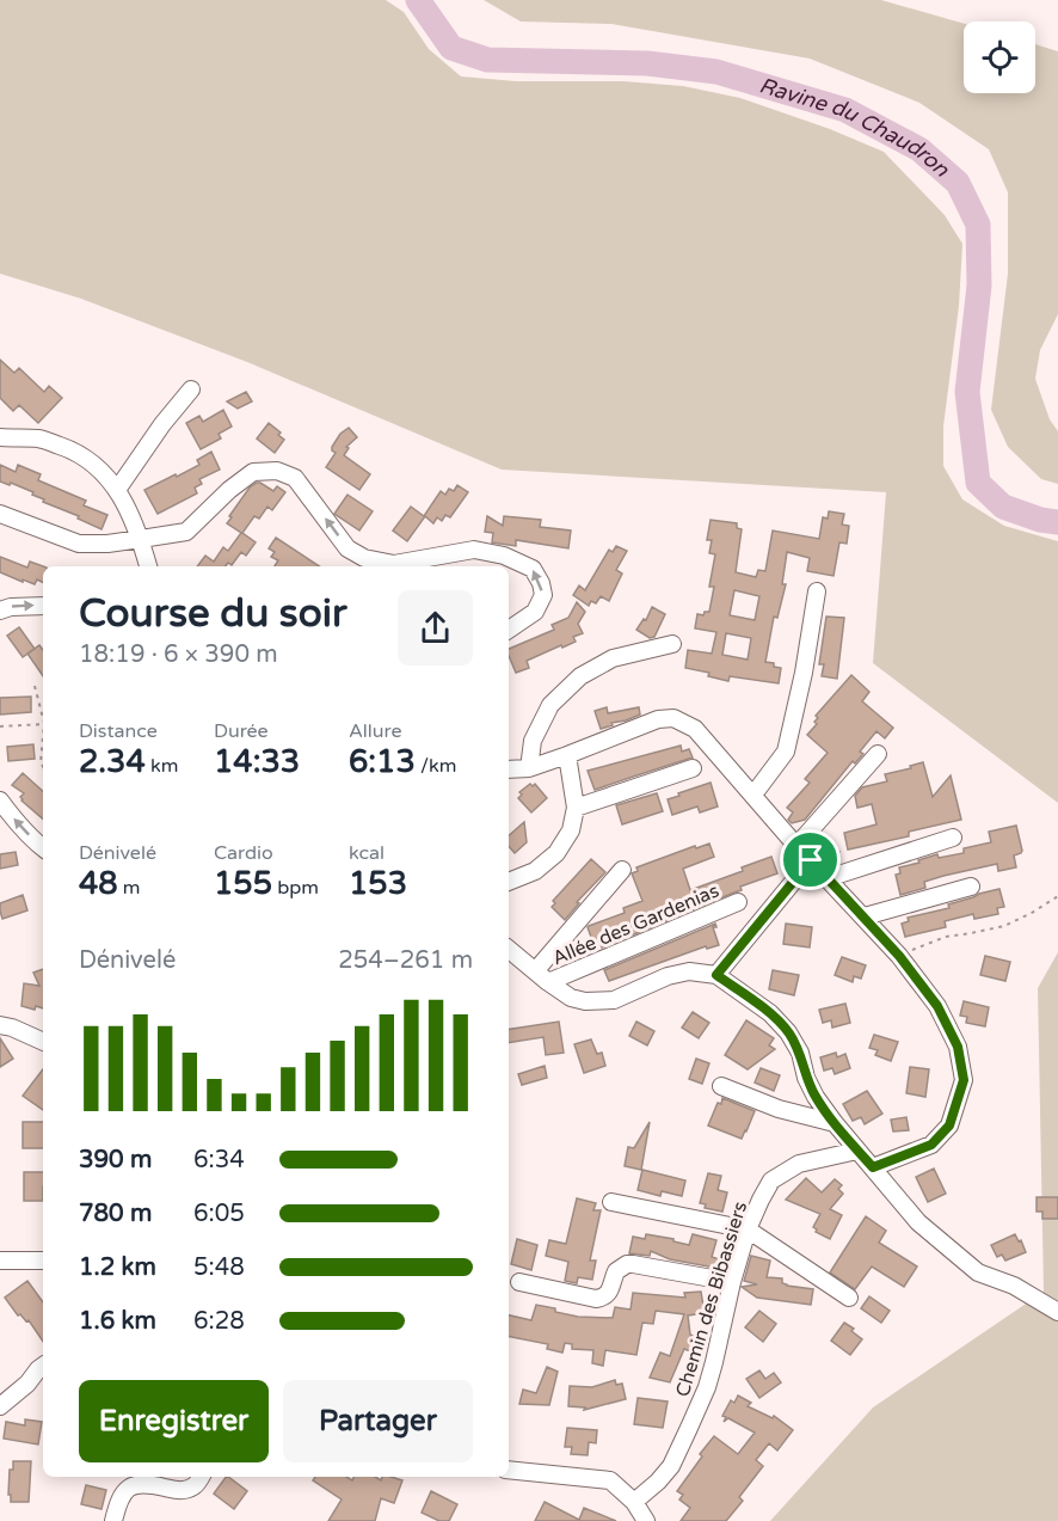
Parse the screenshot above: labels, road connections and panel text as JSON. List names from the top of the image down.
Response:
{
  "streets": {
    "street": ["Allée des Gardenias", "Chemin des Bibassiers"]
  },
  "water": ["Ravine du Chaudron"],
  "page": {
    "heading": ["Course du soir", "18:19 · 6 × 390 m"],
    "stats": [
      ["Distance", "2.34 km"],
      ["Durée", "14:33"],
      ["Allure", "6:13 /km"],
      ["Dénivelé", "48 m"],
      ["Cardio", "155 bpm"],
      ["kcal", "153"]
    ],
    "chart": ["Dénivelé", "254–261 m"],
    "list": [
      {
        "name": "390 m",
        "note": "6:34"
      },
      {
        "name": "780 m",
        "note": "6:05"
      },
      {
        "name": "1.2 km",
        "note": "5:48"
      },
      {
        "name": "1.6 km",
        "note": "6:28"
      }
    ],
    "buttons": ["Enregistrer", "Partager"]
  }
}
